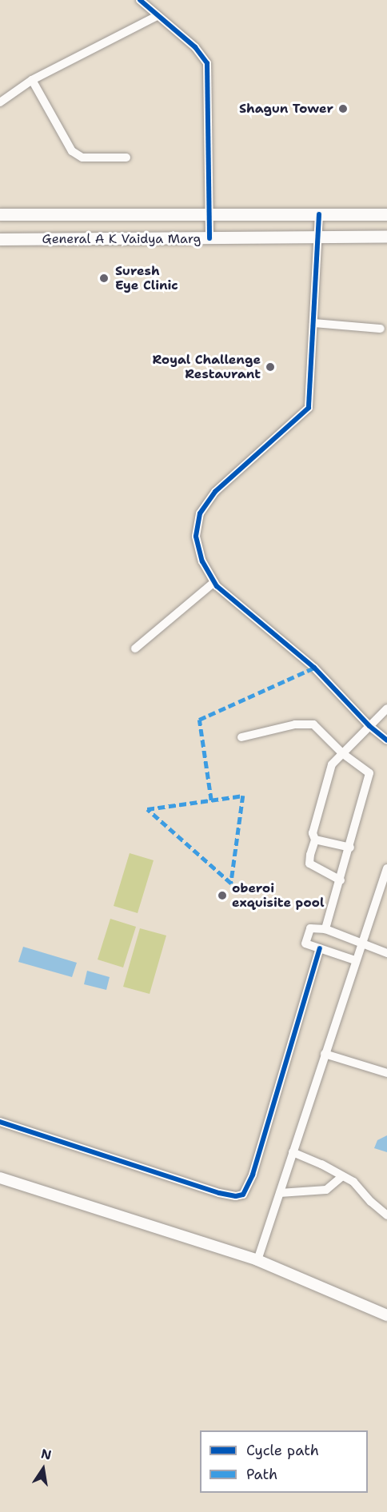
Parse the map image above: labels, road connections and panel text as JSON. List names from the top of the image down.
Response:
{
  "streets": {
    "main road": ["General A K Vaidya Marg"]
  },
  "places": [
    "Shagun Tower",
    "Suresh Eye Clinic",
    "Royal Challenge Restaurant",
    "oberoi exquisite pool"
  ],
  "legend": ["Cycle path", "Path"],
  "north": "top"
}
